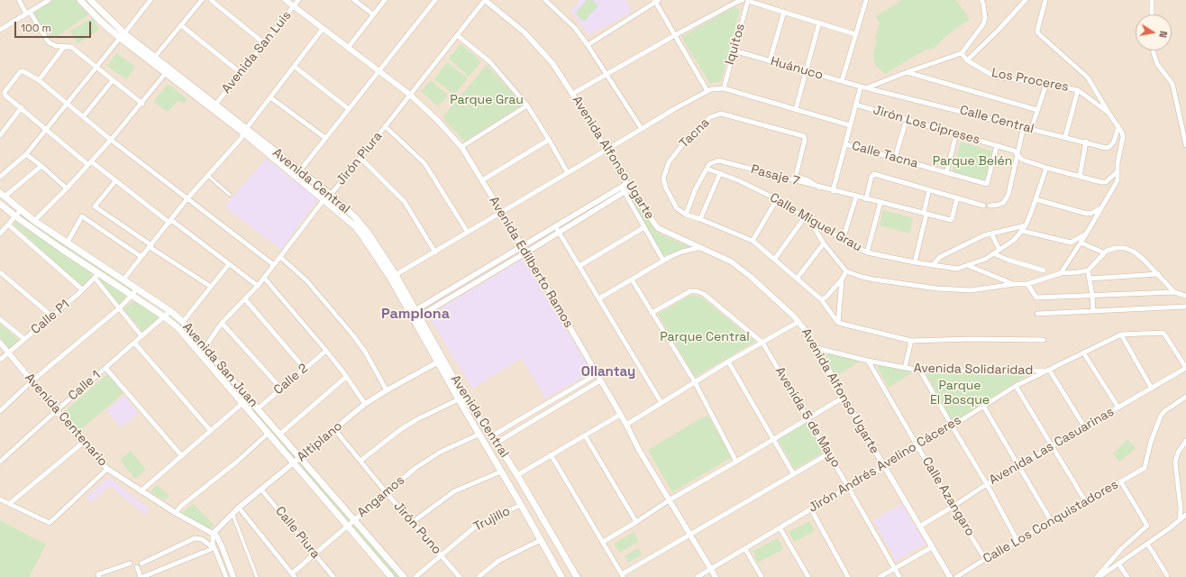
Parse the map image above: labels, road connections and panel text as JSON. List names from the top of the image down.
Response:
{
  "streets": {
    "main road": ["Avenida Central", "Avenida San Juan"],
    "street": [
      "Iquitos",
      "Avenida San Luis",
      "Huánuco",
      "Los Proceres",
      "Calle Central",
      "Jirón Los Cipreses",
      "Tacna",
      "Calle Tacna",
      "Avenida Alfonso Ugarte",
      "Jirón Piura",
      "Pasaje 7",
      "Calle Miguel Grau",
      "Avenida Edilberto Ramos",
      "Calle P1",
      "Avenida Solidaridad",
      "Calle 2",
      "Calle 1",
      "Avenida 5 de Mayo",
      "Avenida Centenario",
      "Altiplano",
      "Avenida Las Casuarinas",
      "Jirón Andrés Avelino Cáceres",
      "Angamos",
      "Calle Azangaro",
      "Trujillo",
      "Calle Los Conquistadores",
      "Jirón Puno",
      "Calle Piura"
    ]
  },
  "crossings": [
    ["Iquitos", "Huánuco"],
    ["Avenida San Luis", "Avenida Central"],
    ["Avenida San Luis", "Avenida Edilberto Ramos"],
    ["Huánuco", "Calle Central"],
    ["Los Proceres", "Calle Central"],
    ["Los Proceres", "Jirón Los Cipreses"],
    ["Jirón Los Cipreses", "Calle Tacna"],
    ["Jirón Los Cipreses", "Calle Miguel Grau"],
    ["Tacna", "Pasaje 7"],
    ["Avenida Alfonso Ugarte", "Jirón Piura"],
    ["Avenida Alfonso Ugarte", "Avenida Solidaridad"],
    ["Avenida Alfonso Ugarte", "Avenida Las Casuarinas"],
    ["Avenida Alfonso Ugarte", "Jirón Andrés Avelino Cáceres"],
    ["Jirón Piura", "Avenida Central"],
    ["Jirón Piura", "Avenida Edilberto Ramos"],
    ["Jirón Piura", "Avenida San Juan"],
    ["Pasaje 7", "Calle Miguel Grau"],
    ["Avenida Central", "Altiplano"],
    ["Avenida Central", "Angamos"],
    ["Avenida Central", "Trujillo"],
    ["Avenida Edilberto Ramos", "Jirón Andrés Avelino Cáceres"],
    ["Calle P1", "Avenida San Juan"],
    ["Calle P1", "Avenida Centenario"],
    ["Avenida San Juan", "Calle 2"],
    ["Avenida San Juan", "Calle 1"],
    ["Avenida San Juan", "Altiplano"],
    ["Avenida San Juan", "Angamos"],
    ["Avenida Solidaridad", "Jirón Andrés Avelino Cáceres"],
    ["Avenida Solidaridad", "Calle Azangaro"],
    ["Calle 1", "Avenida Centenario"],
    ["Avenida 5 de Mayo", "Jirón Andrés Avelino Cáceres"],
    ["Avenida Centenario", "Altiplano"],
    ["Altiplano", "Jirón Puno"],
    ["Altiplano", "Calle Piura"],
    ["Avenida Las Casuarinas", "Jirón Andrés Avelino Cáceres"],
    ["Avenida Las Casuarinas", "Calle Azangaro"],
    ["Jirón Andrés Avelino Cáceres", "Calle Azangaro"],
    ["Angamos", "Jirón Puno"],
    ["Angamos", "Calle Piura"],
    ["Calle Azangaro", "Calle Los Conquistadores"],
    ["Trujillo", "Jirón Puno"]
  ],
  "districts": ["Pamplona", "Ollantay"],
  "parks": [
    "Parque Grau",
    "Parque Belén",
    "Parque Central",
    "Parque El Bosque"
  ],
  "scale_bar": "100 m",
  "north": "right"
}
